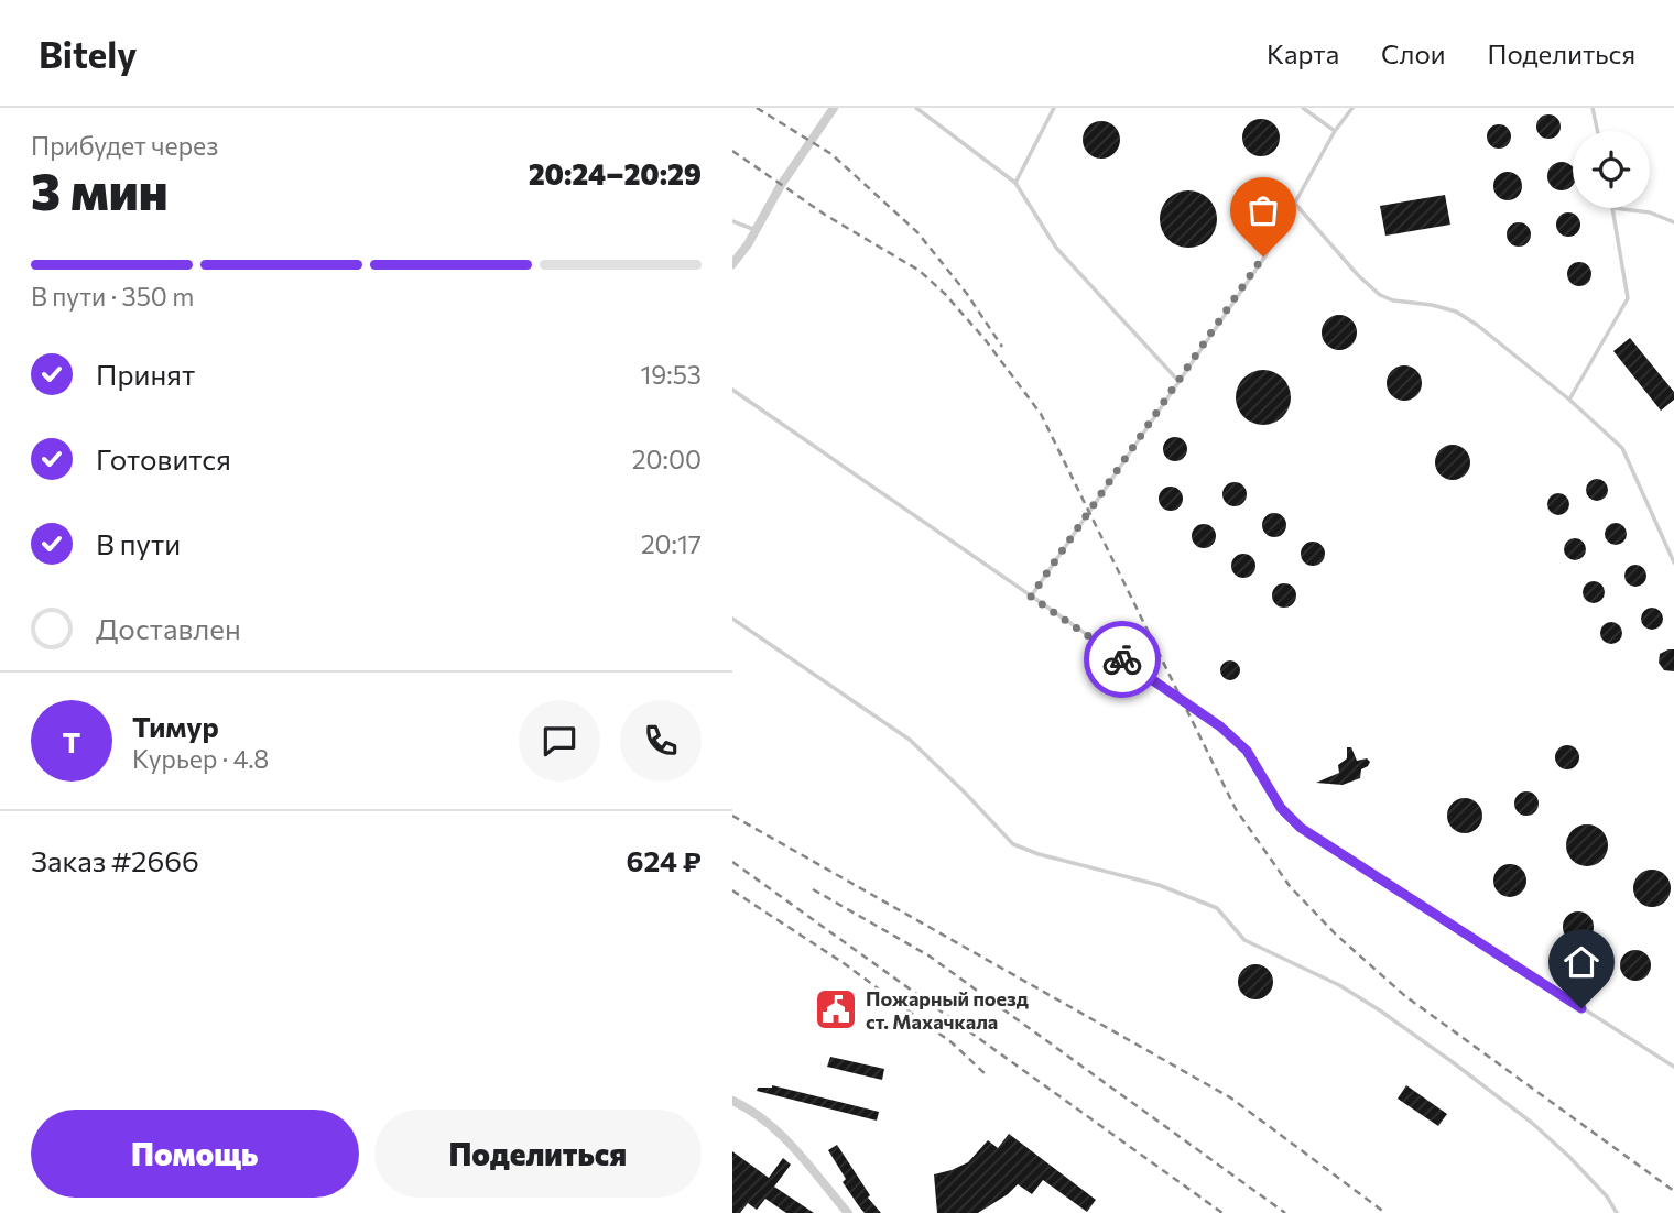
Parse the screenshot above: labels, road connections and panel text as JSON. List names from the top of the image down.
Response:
{
  "places": {
    "public building": ["Пожарный поезд ст. Махачкала"]
  },
  "page": {
    "header": "Bitely",
    "nav": ["Карта", "Слои", "Поделиться"],
    "heading": ["3 мин", "Прибудет через", "20:24–20:29"],
    "panel": [
      "Тимур",
      "Курьер · 4.8",
      "Заказ #2666",
      "624 ₽"
    ],
    "bar": "В пути · 350 m",
    "list": [
      ["Принят", "19:53"],
      ["Готовится", "20:00"],
      ["В пути", "20:17"],
      "Доставлен"
    ],
    "round": "Т",
    "buttons": ["Помощь", "Поделиться"]
  }
}
